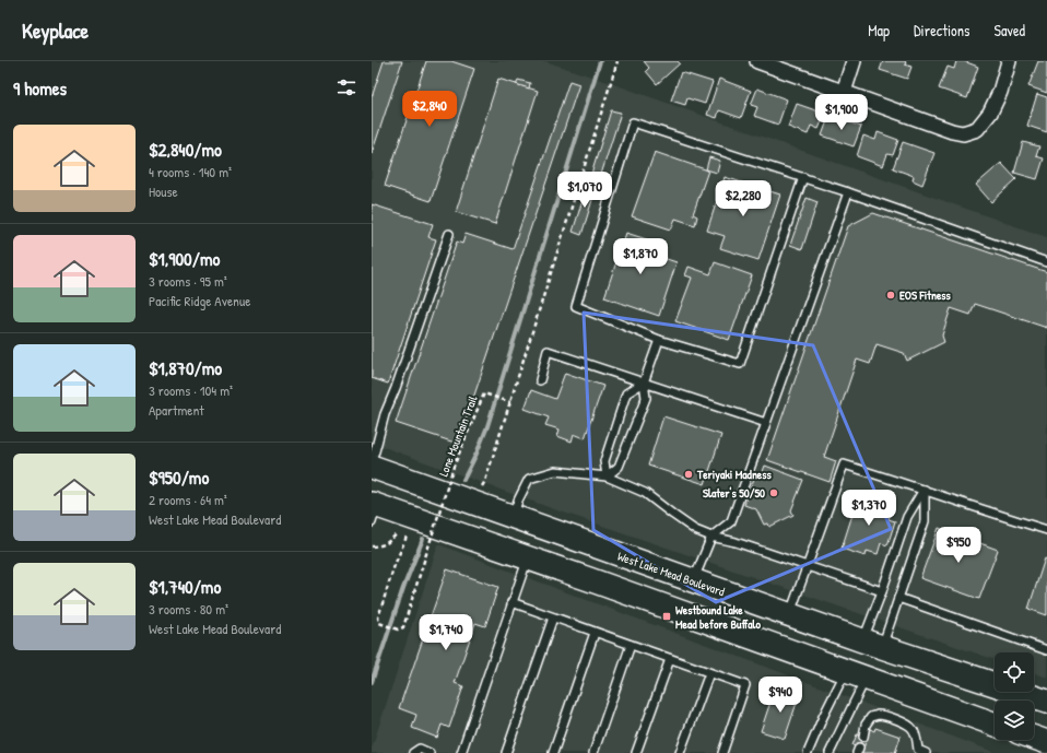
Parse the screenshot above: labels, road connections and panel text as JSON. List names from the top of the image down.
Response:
{
  "streets": {
    "main road": ["West Lake Mead Boulevard"],
    "path": ["Lone Mountain Trail"]
  },
  "places": {
    "other": ["EOS Fitness", "Teriyaki Madness", "Slater's 50/50"],
    "transit": ["Westbound Lake Mead before Buffalo"]
  },
  "page": {
    "header": "Keyplace",
    "nav": ["Map", "Directions", "Saved"],
    "heading": "9 homes",
    "price": [
      "$2,840",
      "$1,900",
      "$1,070",
      "$2,280",
      "$1,870",
      "$1,370",
      "$950",
      "$1,740",
      "$940"
    ],
    "list": [
      {
        "name": "$2,840/mo",
        "note": "4 rooms · 140 m² · House"
      },
      {
        "name": "$1,900/mo",
        "note": "3 rooms · 95 m² · Pacific Ridge Avenue"
      },
      {
        "name": "$1,870/mo",
        "note": "3 rooms · 104 m² · Apartment"
      },
      {
        "name": "$950/mo",
        "note": "2 rooms · 64 m² · West Lake Mead Boulevard"
      },
      {
        "name": "$1,740/mo",
        "note": "3 rooms · 80 m² · West Lake Mead Boulevard"
      }
    ]
  }
}
